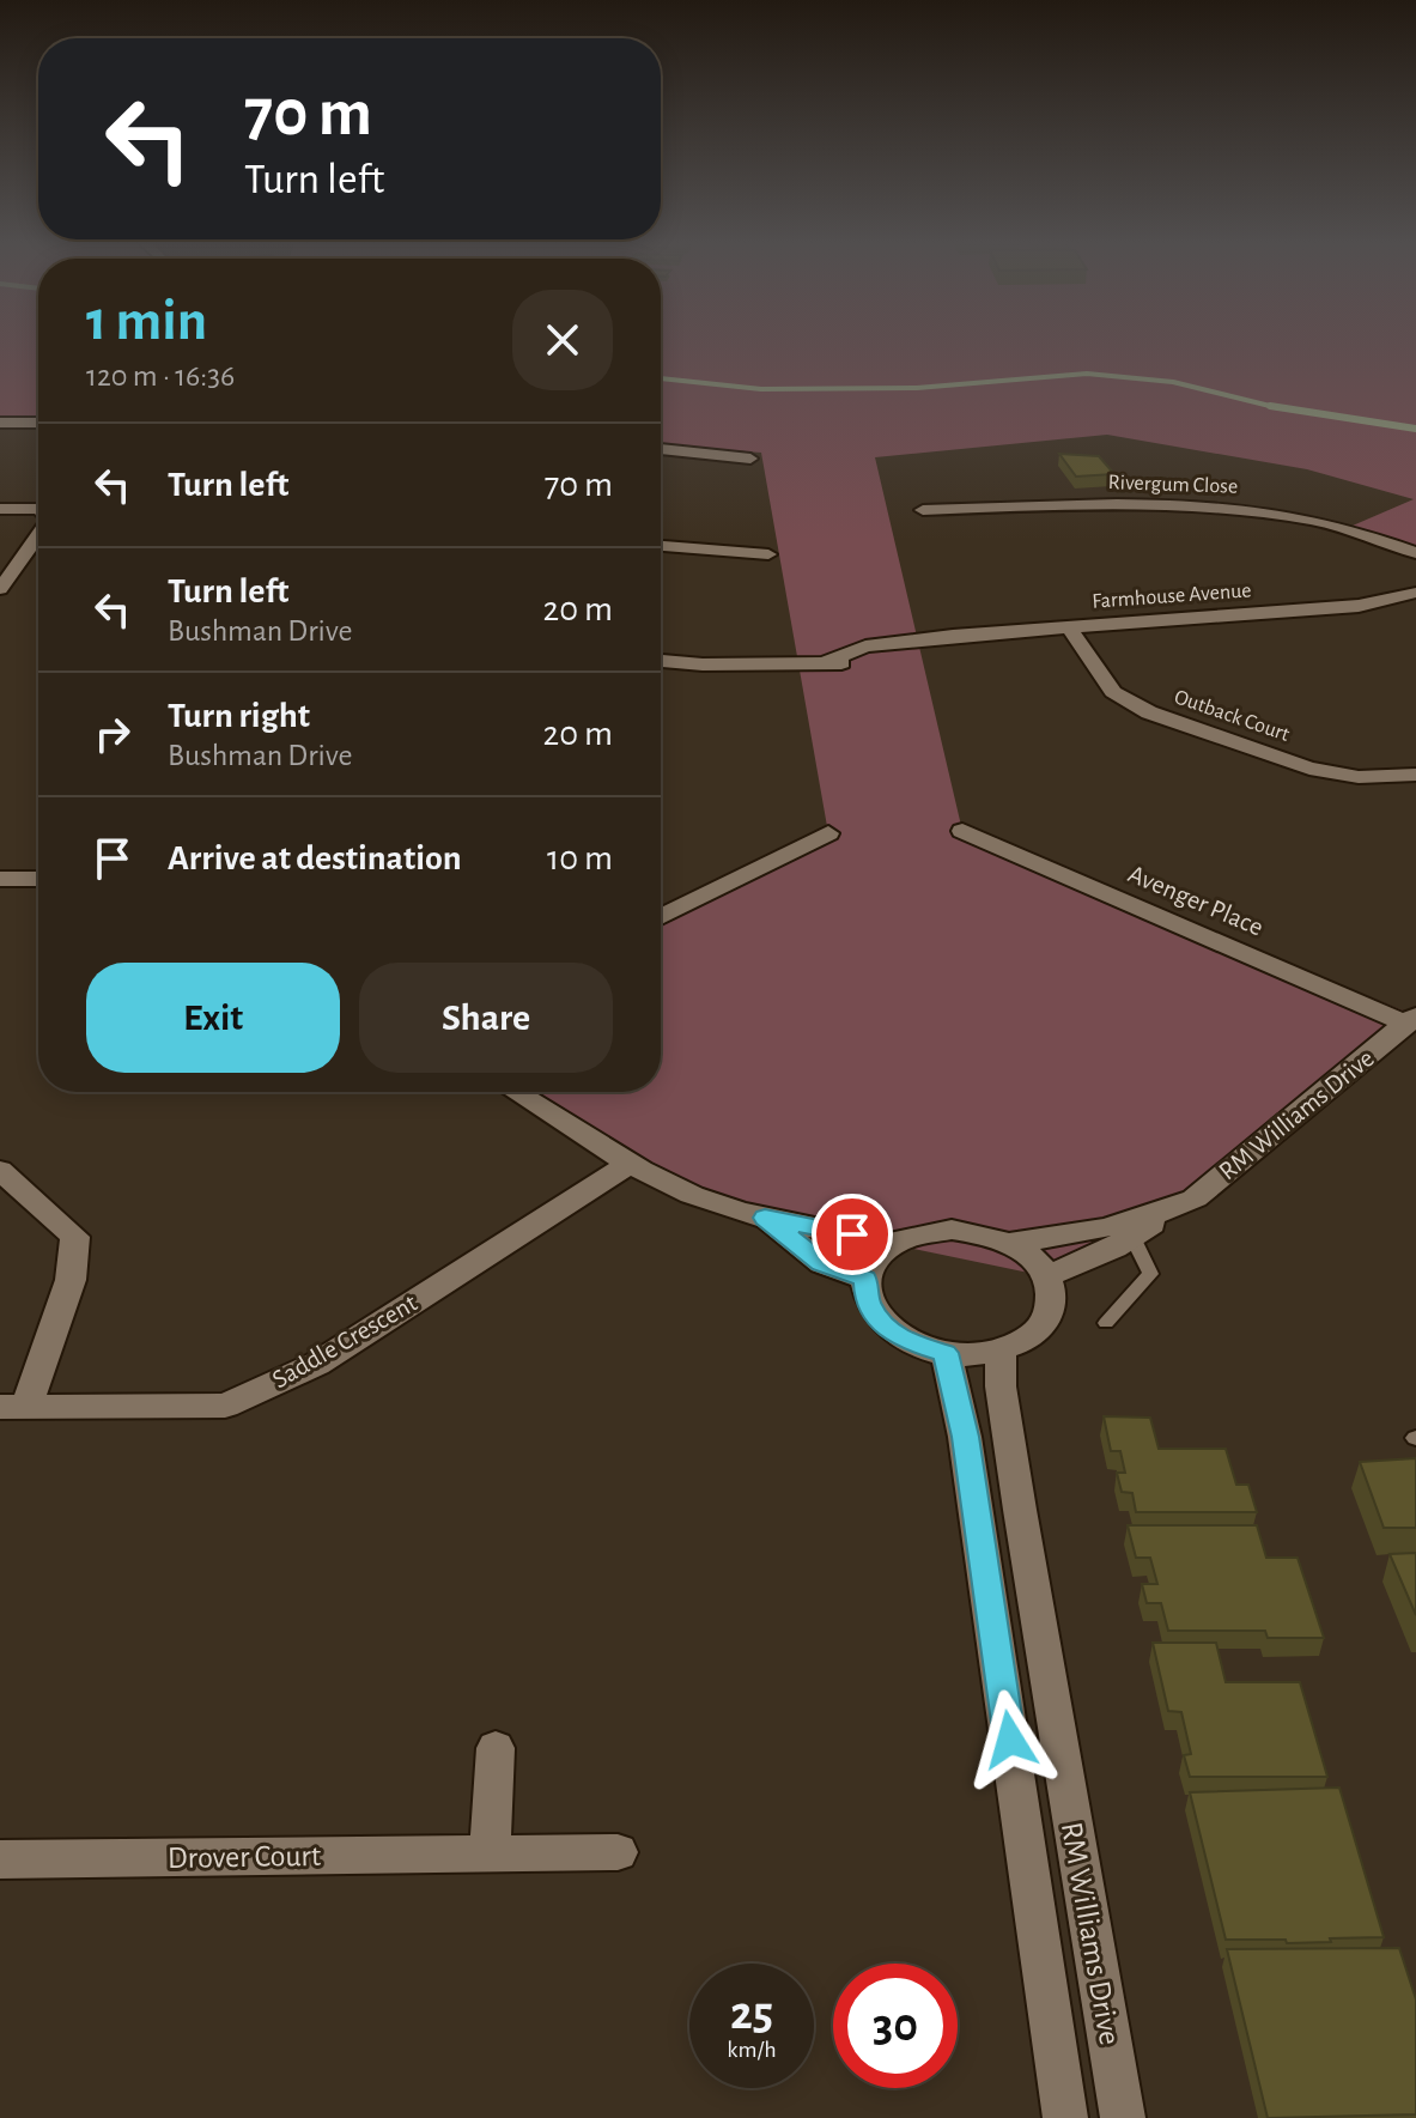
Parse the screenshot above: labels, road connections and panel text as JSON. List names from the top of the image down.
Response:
{
  "streets": {
    "street": [
      "Rivergum Close",
      "Farmhouse Avenue",
      "Outback Court",
      "Avenger Place",
      "RM Williams Drive",
      "Saddle Crescent",
      "Drover Court"
    ]
  },
  "crossings": [
    ["Farmhouse Avenue", "Outback Court"],
    ["Avenger Place", "RM Williams Drive"]
  ],
  "page": {
    "turn": ["70 m", "Turn left"],
    "heading": ["1 min", "120 m · 16:36"],
    "list": [
      {
        "name": "Turn left",
        "value": "70 m"
      },
      {
        "name": "Turn left",
        "note": "Bushman Drive",
        "value": "20 m"
      },
      {
        "name": "Turn right",
        "note": "Bushman Drive",
        "value": "20 m"
      },
      {
        "name": "Arrive at destination",
        "value": "10 m"
      }
    ],
    "buttons": ["Exit", "Share"],
    "speed": "25 km/h",
    "limit": "30"
  }
}
